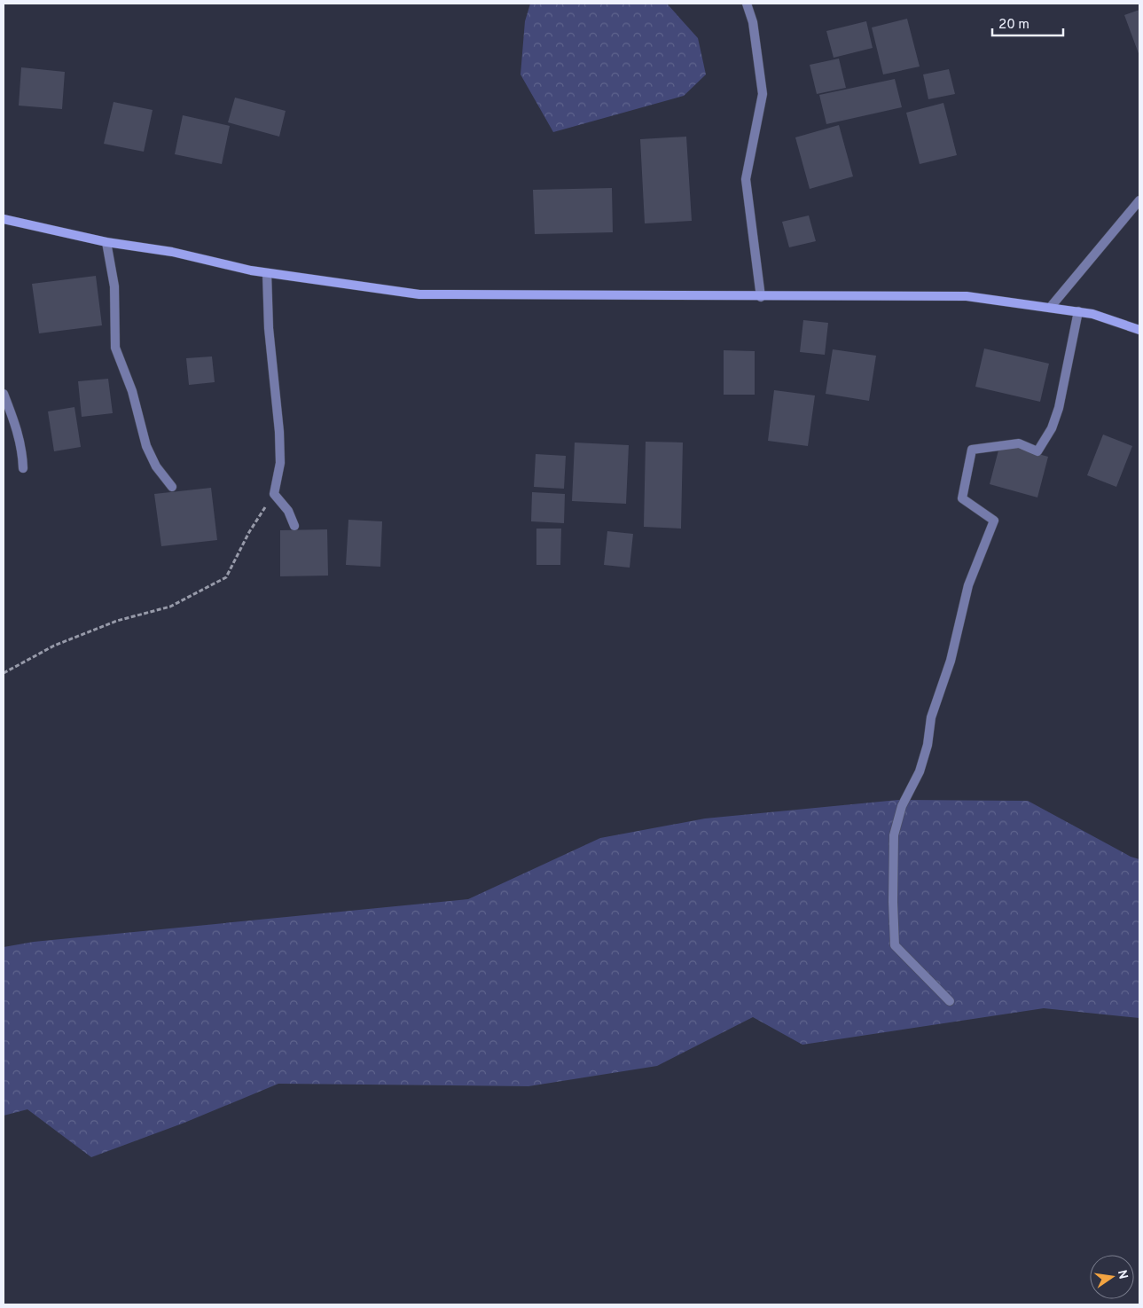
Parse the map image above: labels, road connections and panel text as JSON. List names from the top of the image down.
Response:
{
  "scale_bar": "20 m",
  "north": "right"
}
